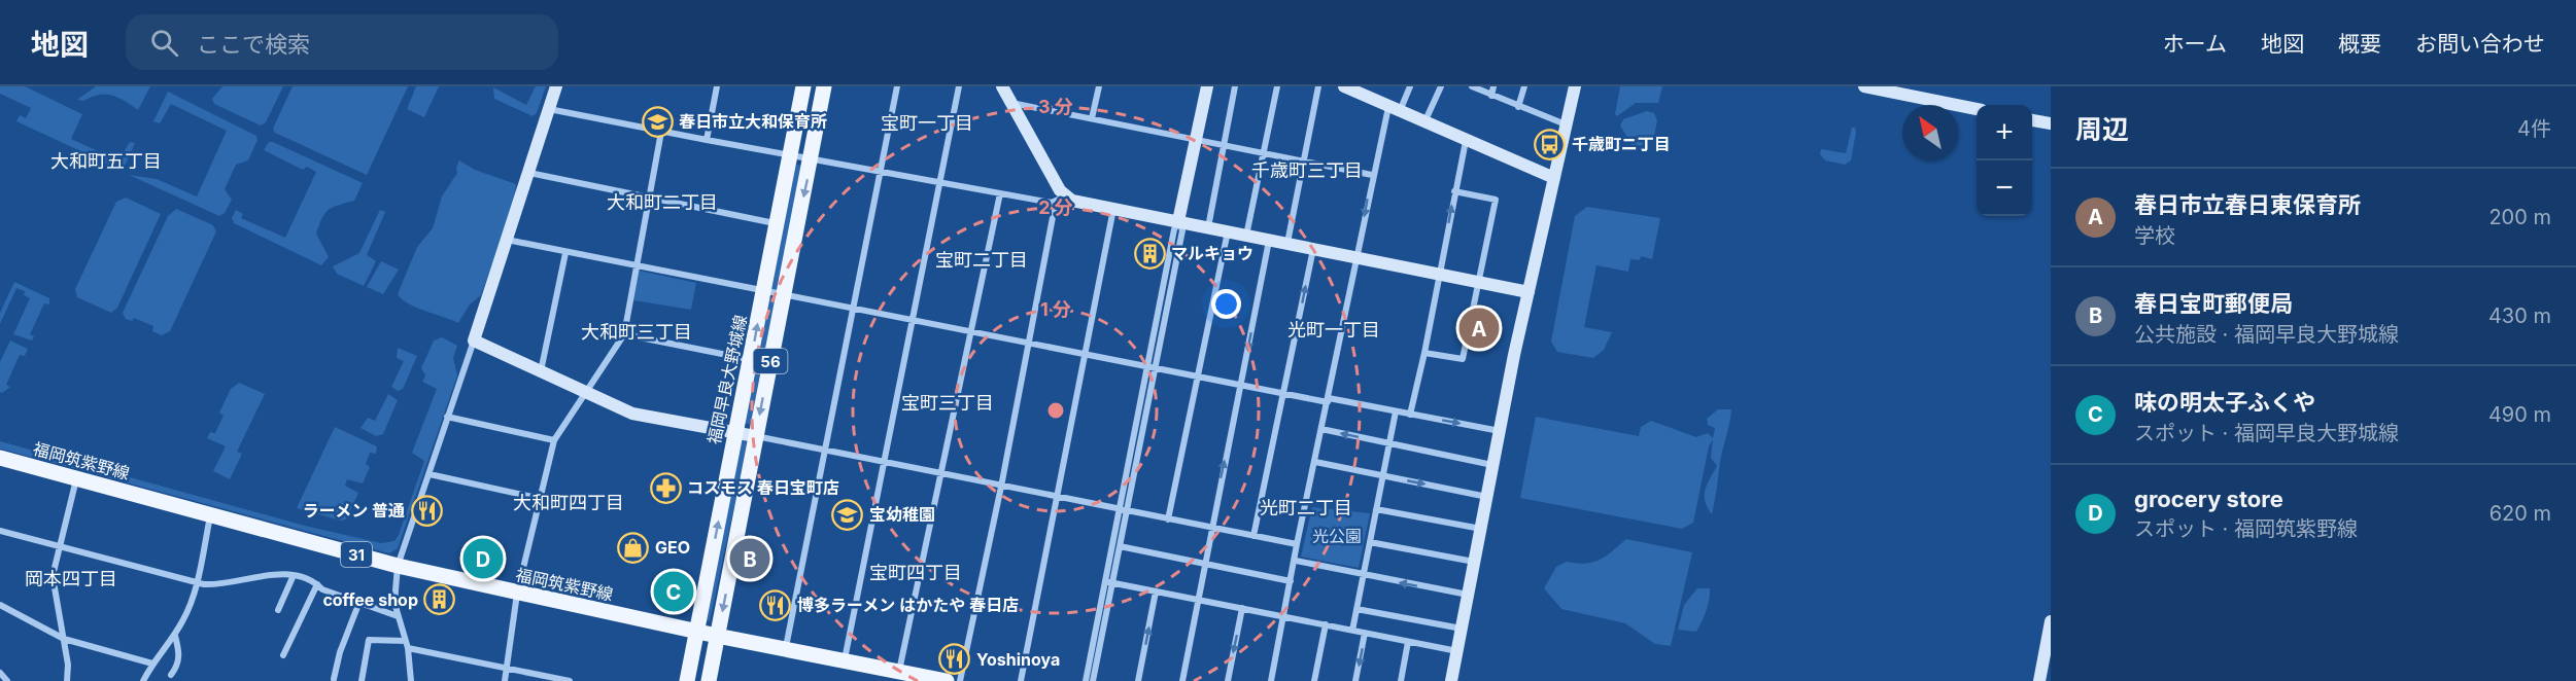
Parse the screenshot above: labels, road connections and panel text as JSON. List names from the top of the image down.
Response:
{
  "streets": {
    "main road": [
      "56",
      "福岡早良大野城線",
      "福岡筑紫野線",
      "31"
    ]
  },
  "crossings": [
    ["56", "福岡筑紫野線"],
    ["福岡早良大野城線", "福岡筑紫野線"]
  ],
  "districts": [
    "宝町一丁目",
    "大和町五丁目",
    "千歳町三丁目",
    "大和町二丁目",
    "宝町二丁目",
    "光町一丁目",
    "大和町三丁目",
    "宝町三丁目",
    "大和町四丁目",
    "光町二丁目",
    "宝町四丁目",
    "岡本四丁目"
  ],
  "parks": ["光公園"],
  "places": {
    "school or university": ["春日市立大和保育所", "宝幼稚園"],
    "bus stop": ["千歳町ニ丁目"],
    "building": ["マルキョウ", "coffee shop"],
    "pharmacy": ["コスモス 春日宝町店"],
    "restaurant": ["ラーメン 普通", "博多ラーメン はかたや 春日店", "Yoshinoya"],
    "shop": ["GEO"]
  },
  "north": "top left",
  "page": {
    "header": "地図",
    "search": "ここで検索",
    "nav": [
      "ホーム",
      "地図",
      "概要",
      "お問い合わせ"
    ],
    "heading": ["周辺", "4件"],
    "map_buttons": ["+", "−"],
    "list": [
      {
        "mark": "A",
        "name": "春日市立春日東保育所",
        "note": "学校",
        "value": "200 m"
      },
      {
        "mark": "B",
        "name": "春日宝町郵便局",
        "note": "公共施設 · 福岡早良大野城線",
        "value": "430 m"
      },
      {
        "mark": "C",
        "name": "味の明太子ふくや",
        "note": "スポット · 福岡早良大野城線",
        "value": "490 m"
      },
      {
        "mark": "D",
        "name": "grocery store",
        "note": "スポット · 福岡筑紫野線",
        "value": "620 m"
      }
    ],
    "pins": [
      "A",
      "B",
      "D",
      "C"
    ]
  },
  "rings": ["3 分", "2 分", "1 分"]
}
